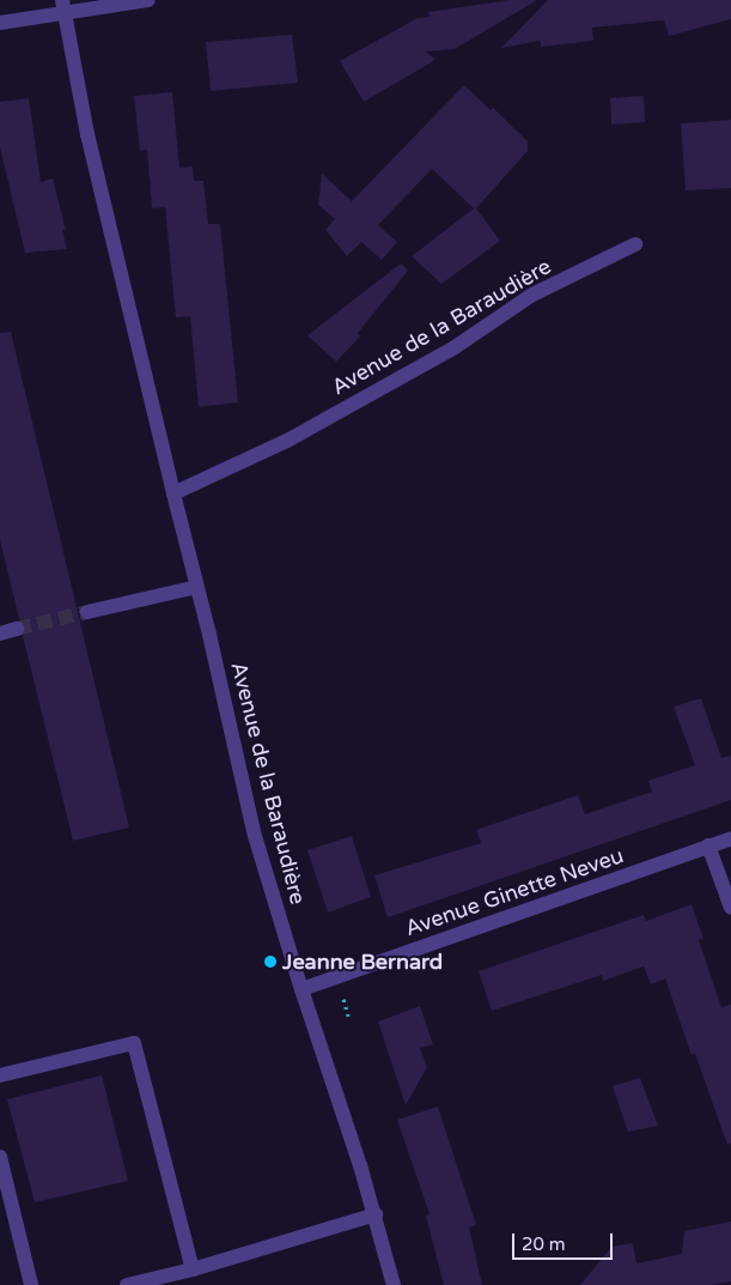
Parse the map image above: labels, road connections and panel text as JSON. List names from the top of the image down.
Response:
{
  "streets": {
    "street": ["Avenue de la Baraudière", "Avenue Ginette Neveu"]
  },
  "crossings": [
    ["Avenue de la Baraudière", "Avenue Ginette Neveu"]
  ],
  "places": ["Jeanne Bernard"],
  "scale_bar": "20 m"
}
